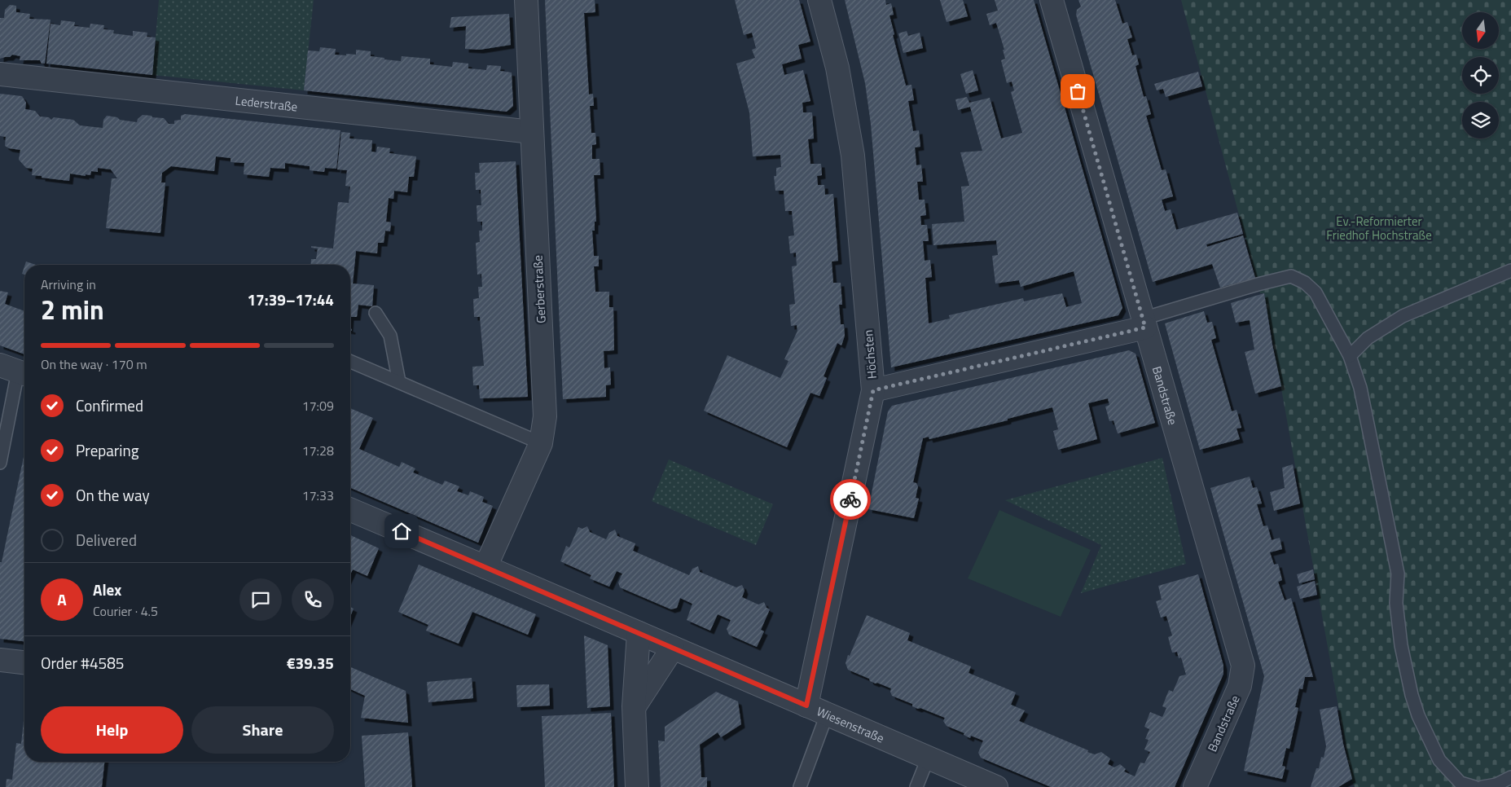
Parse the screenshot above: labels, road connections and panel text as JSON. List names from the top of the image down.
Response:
{
  "streets": {
    "street": [
      "Lederstraße",
      "Gerberstraße",
      "Höchsten",
      "Bandstraße",
      "Wiesenstraße"
    ]
  },
  "crossings": [
    ["Lederstraße", "Gerberstraße"],
    ["Gerberstraße", "Wiesenstraße"],
    ["Höchsten", "Wiesenstraße"]
  ],
  "parks": ["Ev.-Reformierter Friedhof Hochstraße"],
  "north": "bottom",
  "page": {
    "heading": ["2 min", "Arriving in", "17:39–17:44"],
    "panel": [
      "Alex",
      "Courier · 4.5",
      "Order #4585",
      "€39.35"
    ],
    "bar": "On the way · 170 m",
    "list": [
      ["Confirmed", "17:09"],
      ["Preparing", "17:28"],
      ["On the way", "17:33"],
      "Delivered"
    ],
    "round": "A",
    "buttons": ["Help", "Share"]
  }
}
